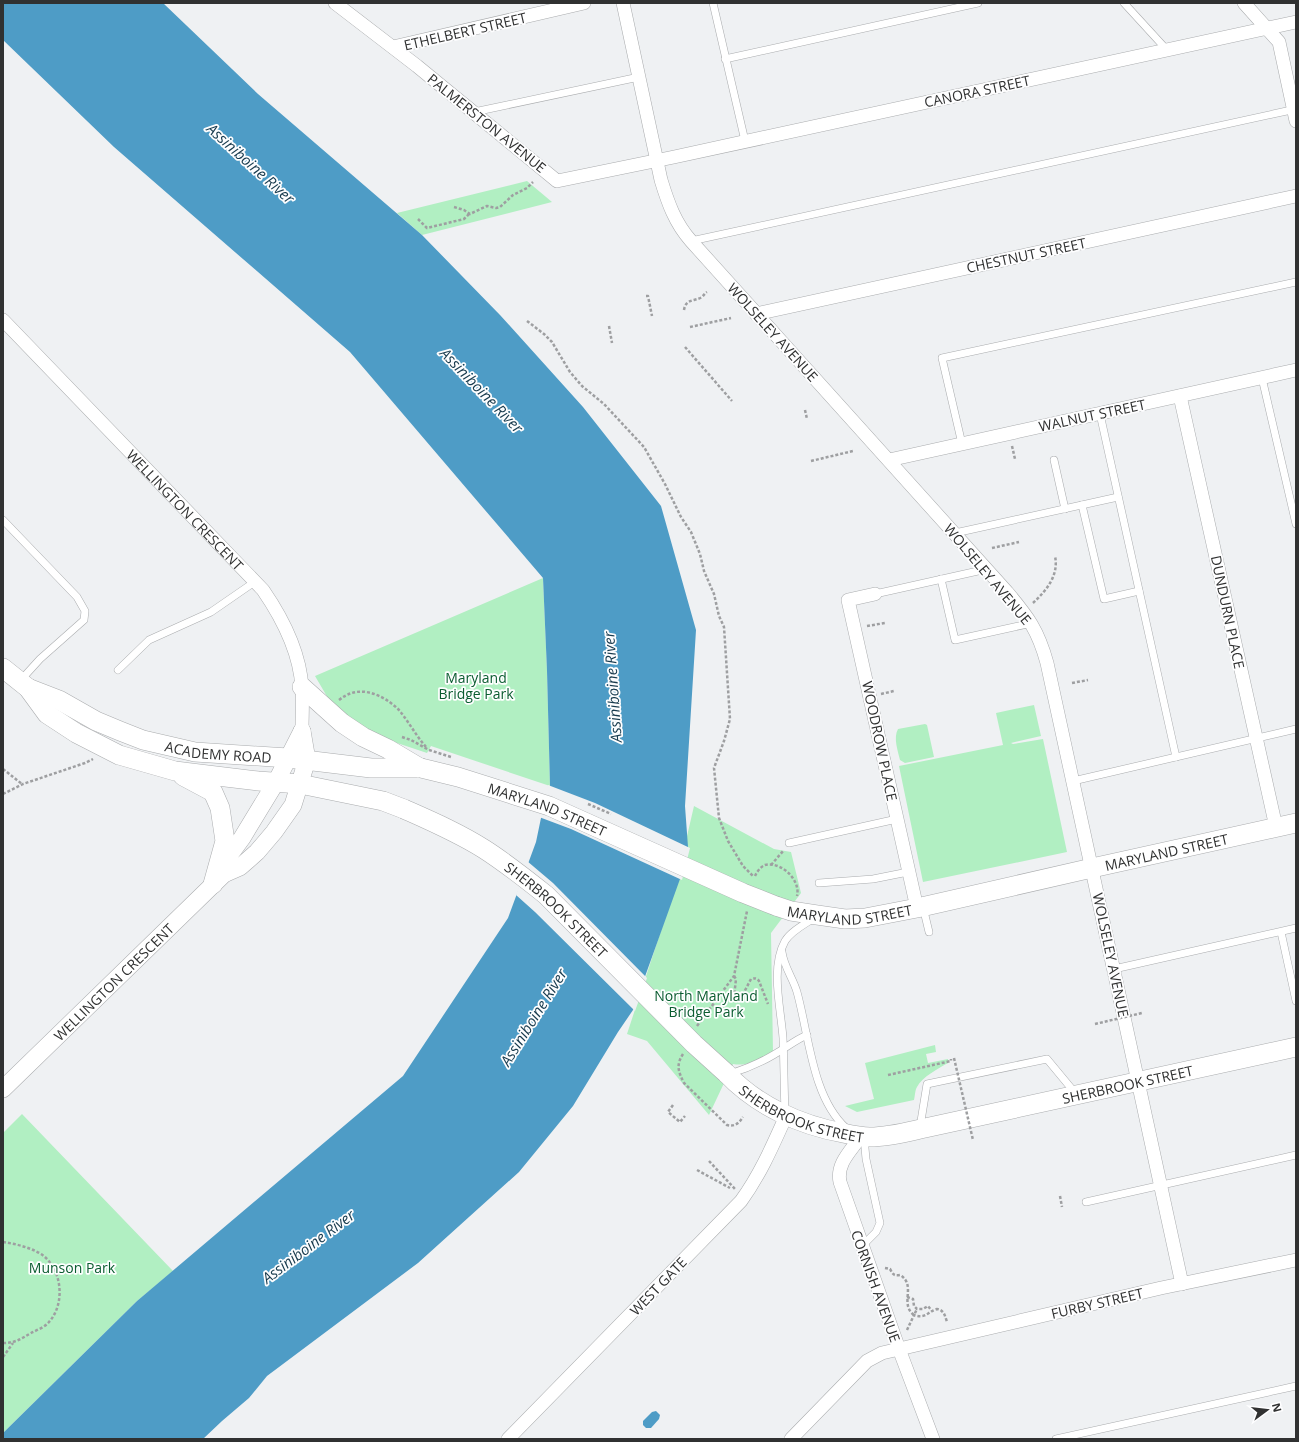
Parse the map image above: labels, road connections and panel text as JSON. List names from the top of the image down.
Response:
{
  "streets": {
    "main road": ["ACADEMY ROAD", "MARYLAND STREET", "SHERBROOK STREET"],
    "street": [
      "ETHELBERT STREET",
      "CANORA STREET",
      "PALMERSTON AVENUE",
      "CHESTNUT STREET",
      "WOLSELEY AVENUE",
      "WALNUT STREET",
      "WELLINGTON CRESCENT",
      "DUNDURN PLACE",
      "WOODROW PLACE",
      "WEST GATE",
      "CORNISH AVENUE",
      "FURBY STREET"
    ]
  },
  "crossings": [
    ["ETHELBERT STREET", "PALMERSTON AVENUE"],
    ["CANORA STREET", "PALMERSTON AVENUE"],
    ["CANORA STREET", "WOLSELEY AVENUE"],
    ["PALMERSTON AVENUE", "WOLSELEY AVENUE"],
    ["CHESTNUT STREET", "WOLSELEY AVENUE"],
    ["WOLSELEY AVENUE", "WALNUT STREET"],
    ["WOLSELEY AVENUE", "MARYLAND STREET"],
    ["WOLSELEY AVENUE", "SHERBROOK STREET"],
    ["WOLSELEY AVENUE", "FURBY STREET"],
    ["WALNUT STREET", "DUNDURN PLACE"],
    ["WELLINGTON CRESCENT", "ACADEMY ROAD"],
    ["DUNDURN PLACE", "MARYLAND STREET"],
    ["WOODROW PLACE", "MARYLAND STREET"],
    ["ACADEMY ROAD", "MARYLAND STREET"],
    ["ACADEMY ROAD", "SHERBROOK STREET"],
    ["SHERBROOK STREET", "WEST GATE"],
    ["SHERBROOK STREET", "CORNISH AVENUE"],
    ["CORNISH AVENUE", "FURBY STREET"]
  ],
  "water": ["Assiniboine River"],
  "parks": ["Maryland Bridge Park", "North Maryland Bridge Park", "Munson Park"],
  "north": "right"
}
